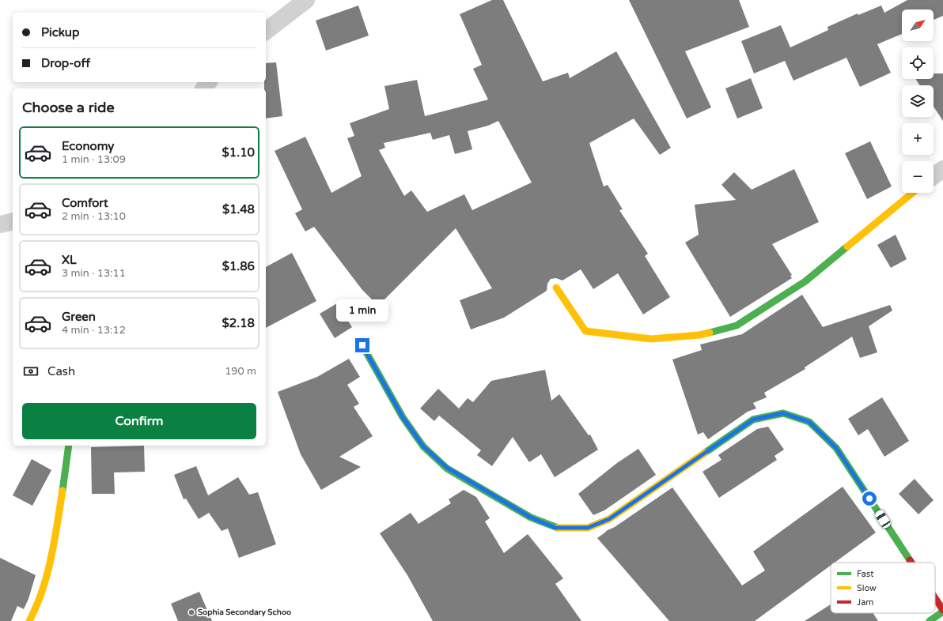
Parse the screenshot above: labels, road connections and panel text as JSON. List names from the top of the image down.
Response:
{
  "places": ["Sophia Secondary Schoo"],
  "legend": ["Fast", "Slow", "Jam"],
  "north": "top right",
  "page": {
    "map_buttons": ["+", "−"],
    "banner": ["Pickup", "Drop-off"],
    "heading": "Choose a ride",
    "list": [
      {
        "name": "Economy",
        "note": "1 min · 13:09",
        "value": "$1.10"
      },
      {
        "name": "Comfort",
        "note": "2 min · 13:10",
        "value": "$1.48"
      },
      {
        "name": "XL",
        "note": "3 min · 13:11",
        "value": "$1.86"
      },
      {
        "name": "Green",
        "note": "4 min · 13:12",
        "value": "$2.18"
      }
    ],
    "bubble": "1 min",
    "pay": ["Cash", "190 m"],
    "buttons": "Confirm"
  }
}
